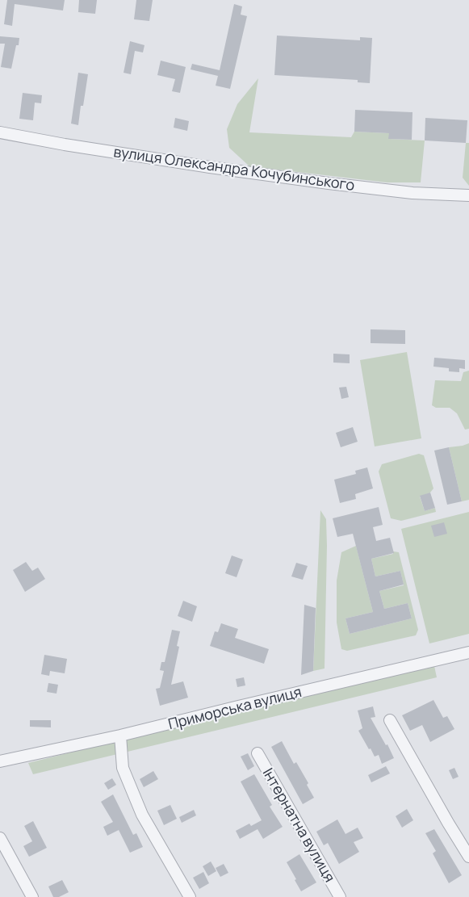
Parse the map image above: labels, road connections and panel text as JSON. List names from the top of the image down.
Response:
{
  "streets": {
    "street": ["вулиця Олександра Кочубинського", "Приморська вулиця", "Інтернатна вулиця"]
  }
}
